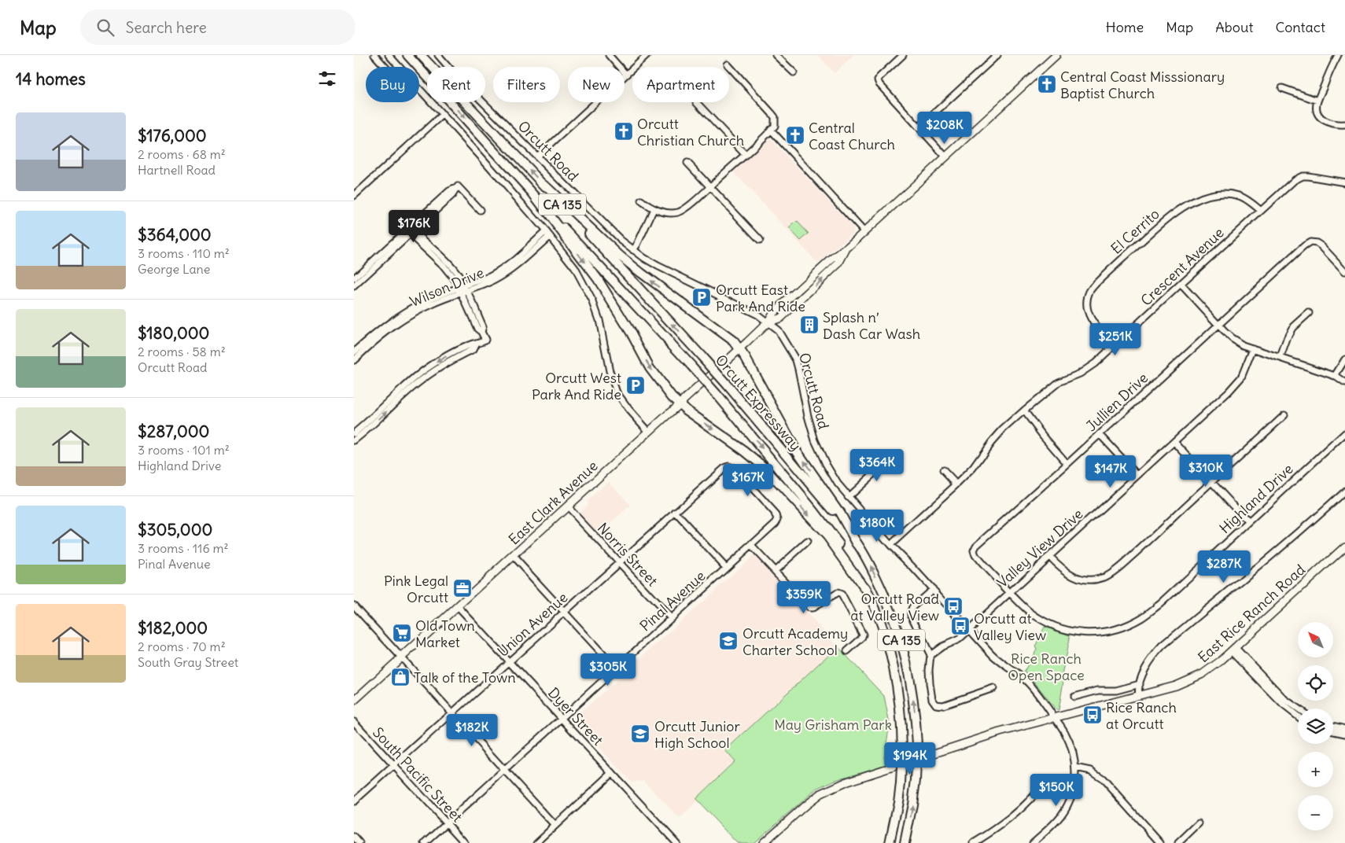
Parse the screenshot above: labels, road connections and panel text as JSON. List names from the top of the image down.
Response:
{
  "streets": {
    "highway": ["CA 135", "Orcutt Expressway"],
    "main road": ["East Clark Avenue", "East Rice Ranch Road"],
    "street": [
      "Orcutt Road",
      "El Cerrito",
      "Crescent Avenue",
      "Wilson Drive",
      "Jullien Drive",
      "Highland Drive",
      "Valley View Drive",
      "Norris Street",
      "Pinal Avenue",
      "Union Avenue",
      "Dyer Street",
      "South Pacific Street"
    ]
  },
  "crossings": [
    ["Orcutt Road", "Crescent Avenue"],
    ["Orcutt Road", "East Clark Avenue"],
    ["Orcutt Road", "Valley View Drive"],
    ["Orcutt Road", "East Rice Ranch Road"],
    ["El Cerrito", "Crescent Avenue"],
    ["Jullien Drive", "Highland Drive"],
    ["Highland Drive", "Valley View Drive"],
    ["East Clark Avenue", "Norris Street"],
    ["East Clark Avenue", "Dyer Street"],
    ["Norris Street", "Pinal Avenue"],
    ["Norris Street", "Union Avenue"],
    ["Pinal Avenue", "Union Avenue"],
    ["Pinal Avenue", "Dyer Street"],
    ["Pinal Avenue", "South Pacific Street"],
    ["Union Avenue", "Dyer Street"],
    ["Union Avenue", "South Pacific Street"]
  ],
  "parks": ["Rice Ranch Open Space", "May Grisham Park"],
  "places": {
    "church": ["Central Coast Misssionary Baptist Church", "Orcutt Christian Church", "Central Coast Church"],
    "parking": ["Orcutt East Park And Ride", "Orcutt West Park And Ride"],
    "building": ["Splash n’ Dash Car Wash"],
    "office": ["Pink Legal Orcutt"],
    "bus stop": ["Orcutt Road at Valley View", "Orcutt at Valley View", "Rice Ranch at Orcutt"],
    "supermarket": ["Old Town Market"],
    "school or university": ["Orcutt Academy Charter School", "Orcutt Junior High School"],
    "shop": ["Talk of the Town"]
  },
  "north": "top left",
  "page": {
    "header": "Map",
    "search": "Search here",
    "nav": [
      "Home",
      "Map",
      "About",
      "Contact"
    ],
    "heading": "14 homes",
    "chip": [
      "Buy",
      "Rent",
      "Filters",
      "New",
      "Apartment"
    ],
    "list": [
      {
        "name": "$176,000",
        "note": "2 rooms · 68 m² · Hartnell Road"
      },
      {
        "name": "$364,000",
        "note": "3 rooms · 110 m² · George Lane"
      },
      {
        "name": "$180,000",
        "note": "2 rooms · 58 m² · Orcutt Road"
      },
      {
        "name": "$287,000",
        "note": "3 rooms · 101 m² · Highland Drive"
      },
      {
        "name": "$305,000",
        "note": "3 rooms · 116 m² · Pinal Avenue"
      },
      {
        "name": "$182,000",
        "note": "2 rooms · 70 m² · South Gray Street"
      }
    ],
    "price": [
      "$208K",
      "$176K",
      "$251K",
      "$364K",
      "$310K",
      "$147K",
      "$167K",
      "$180K",
      "$287K",
      "$359K",
      "$305K",
      "$182K",
      "$194K",
      "$150K"
    ],
    "map_buttons": ["+", "−"]
  }
}
